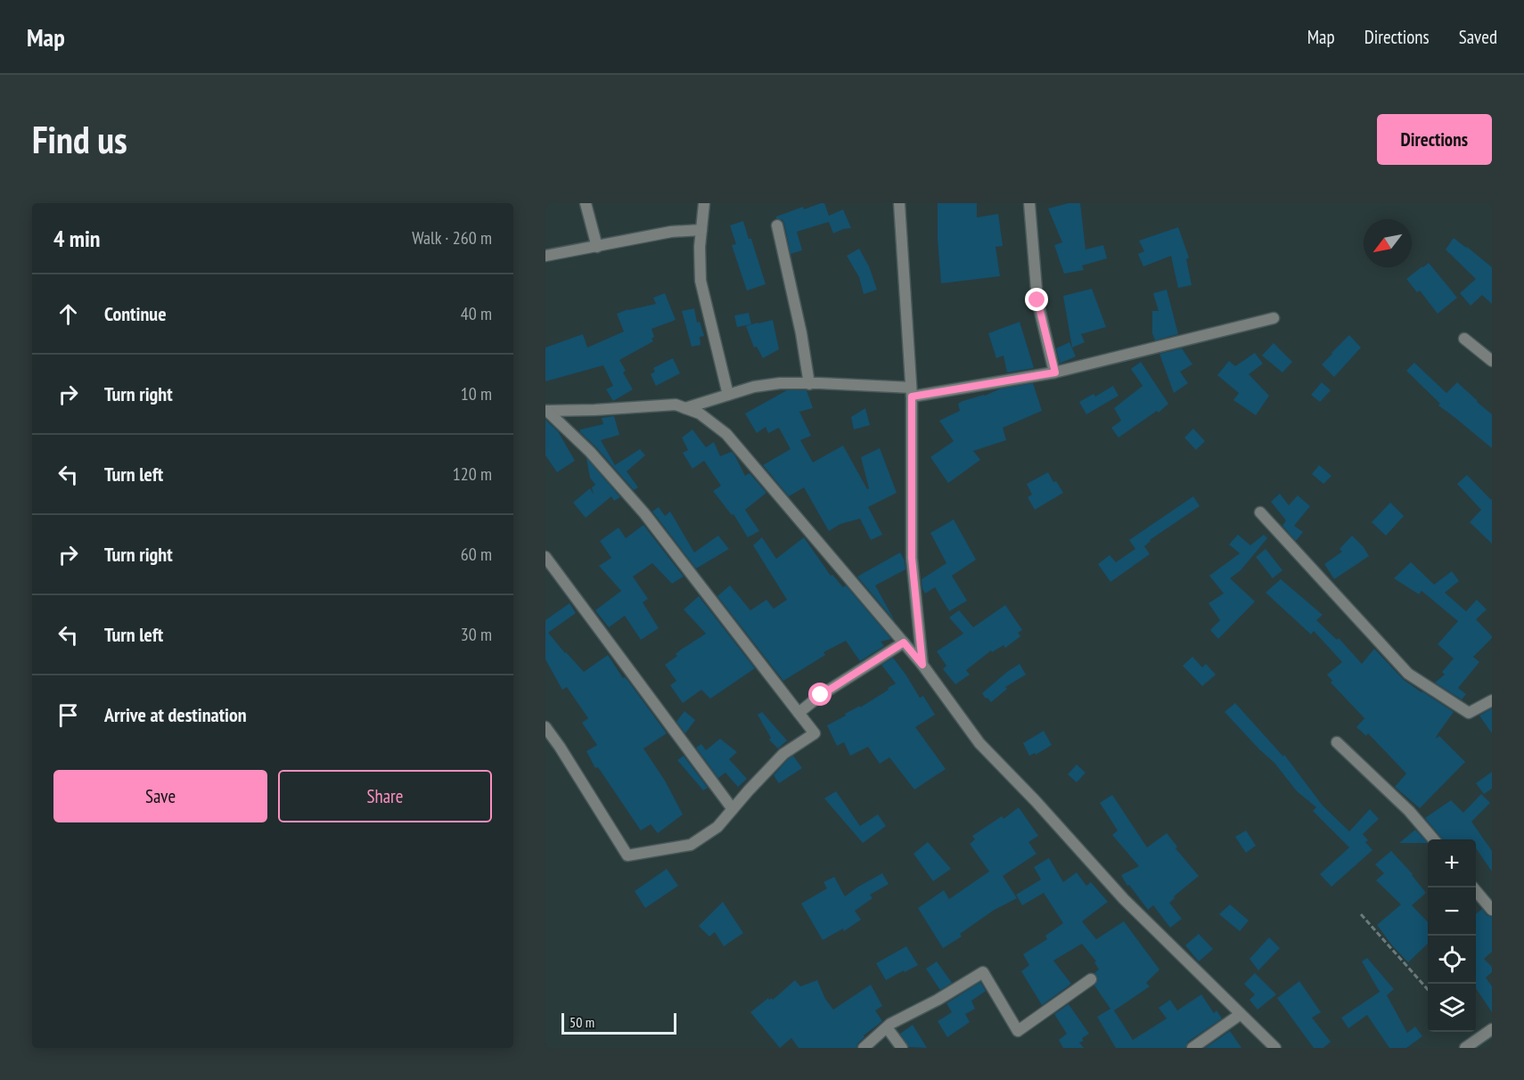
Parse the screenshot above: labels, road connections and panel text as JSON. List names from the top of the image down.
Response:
{
  "scale_bar": "50 m",
  "north": "bottom left",
  "page": {
    "header": "Map",
    "nav": ["Map", "Directions", "Saved"],
    "buttons": [
      "Directions",
      ["Save", "Share"]
    ],
    "title": "Find us",
    "heading": ["4 min", "Walk · 260 m"],
    "list": [
      ["Continue", "40 m"],
      ["Turn right", "10 m"],
      ["Turn left", "120 m"],
      ["Turn right", "60 m"],
      ["Turn left", "30 m"],
      "Arrive at destination"
    ],
    "map_buttons": ["+", "−"],
    "scale": "50 m"
  }
}
